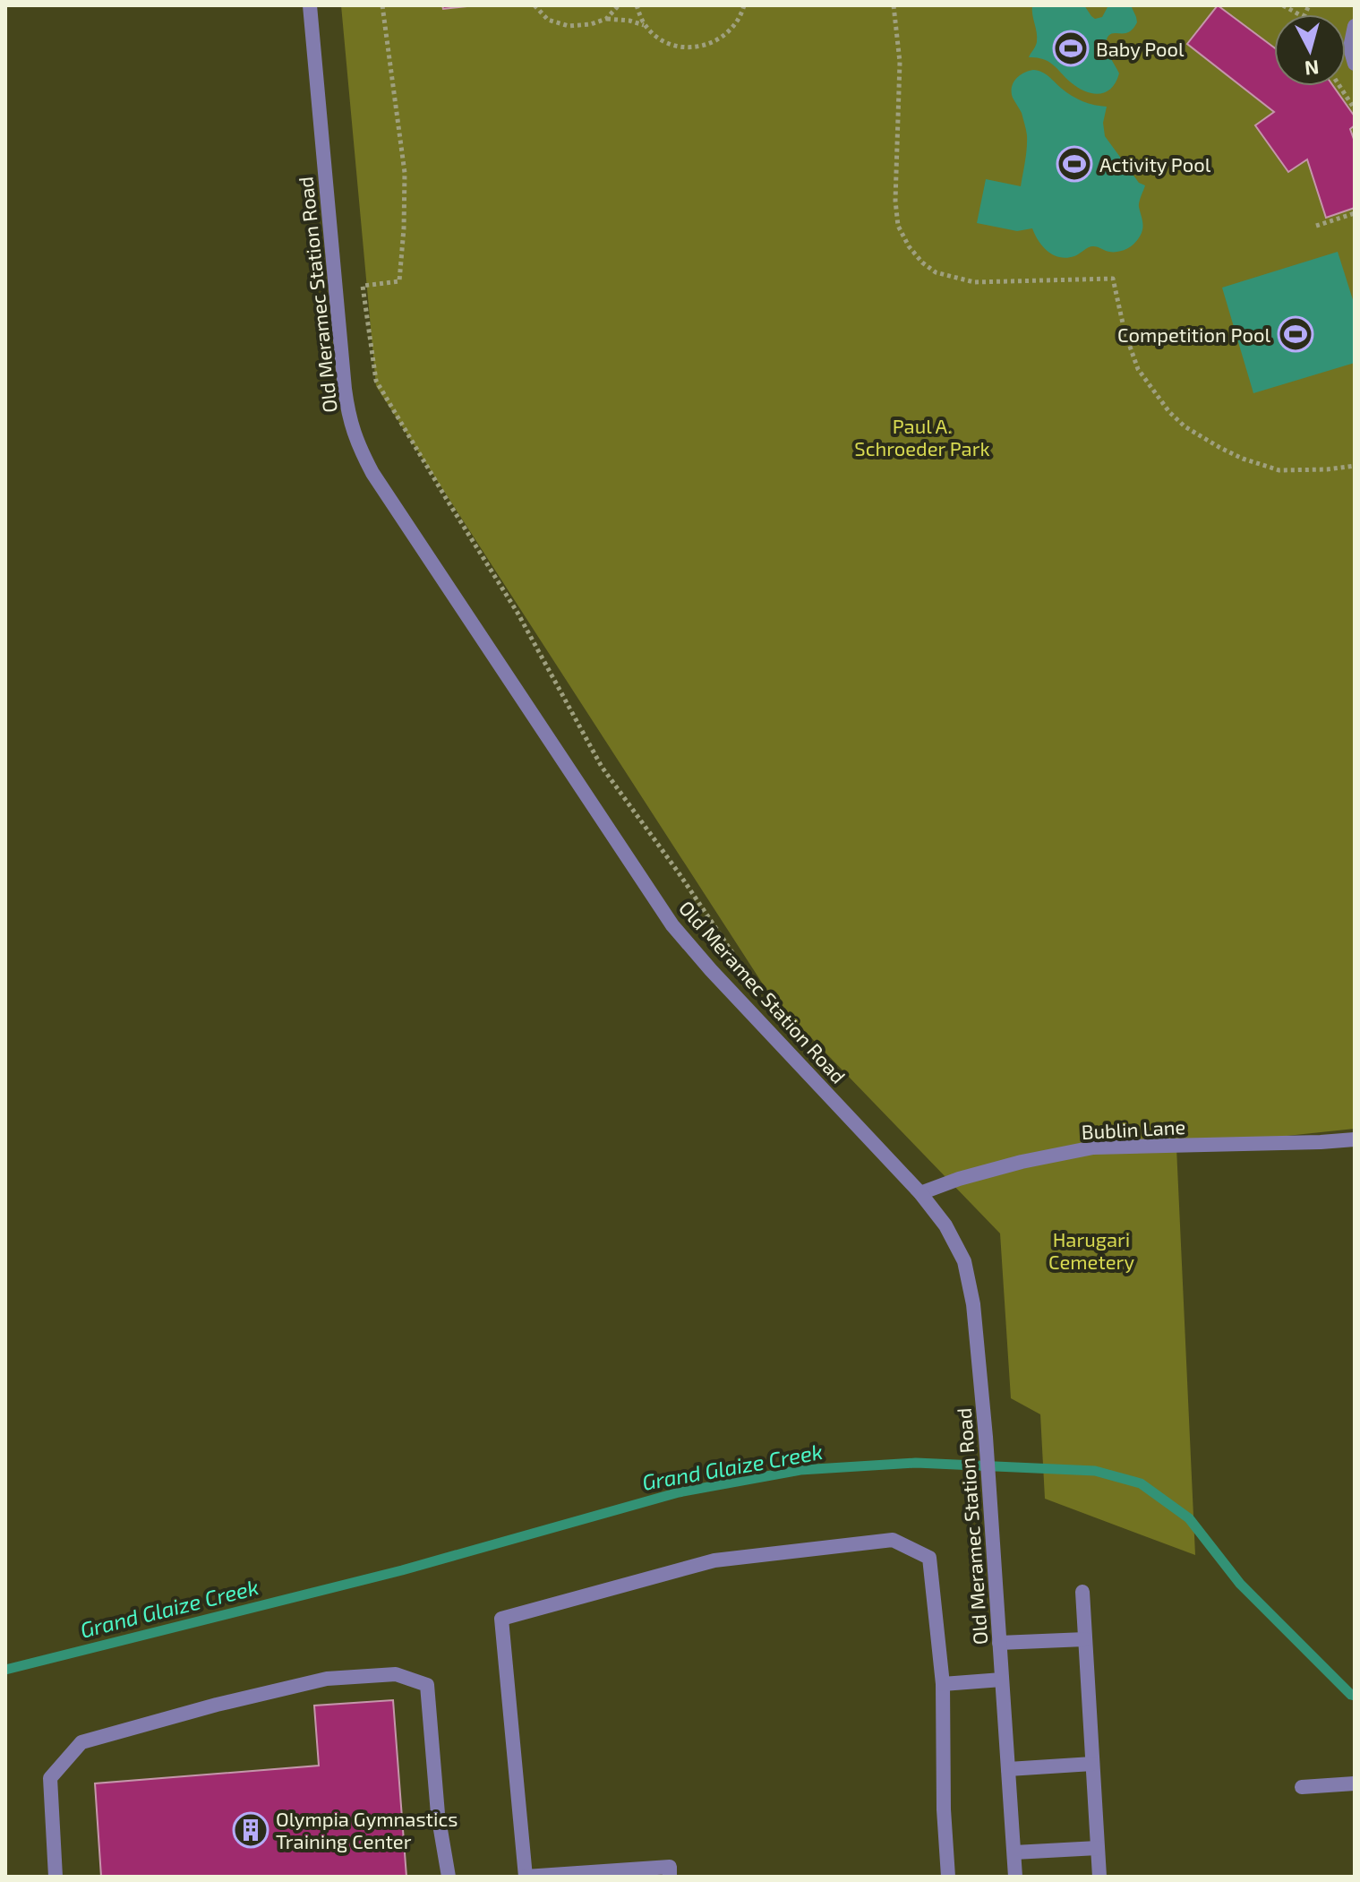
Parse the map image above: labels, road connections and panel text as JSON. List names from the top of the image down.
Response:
{
  "streets": {
    "street": ["Old Meramec Station Road", "Bublin Lane"]
  },
  "crossings": [
    ["Old Meramec Station Road", "Bublin Lane"]
  ],
  "water": ["Grand Glaize Creek"],
  "parks": ["Paul A. Schroeder Park", "Harugari Cemetery"],
  "places": {
    "sports": ["Baby Pool", "Activity Pool", "Competition Pool"],
    "building": ["Olympia Gymnastics Training Center"]
  },
  "north": "bottom"
}
